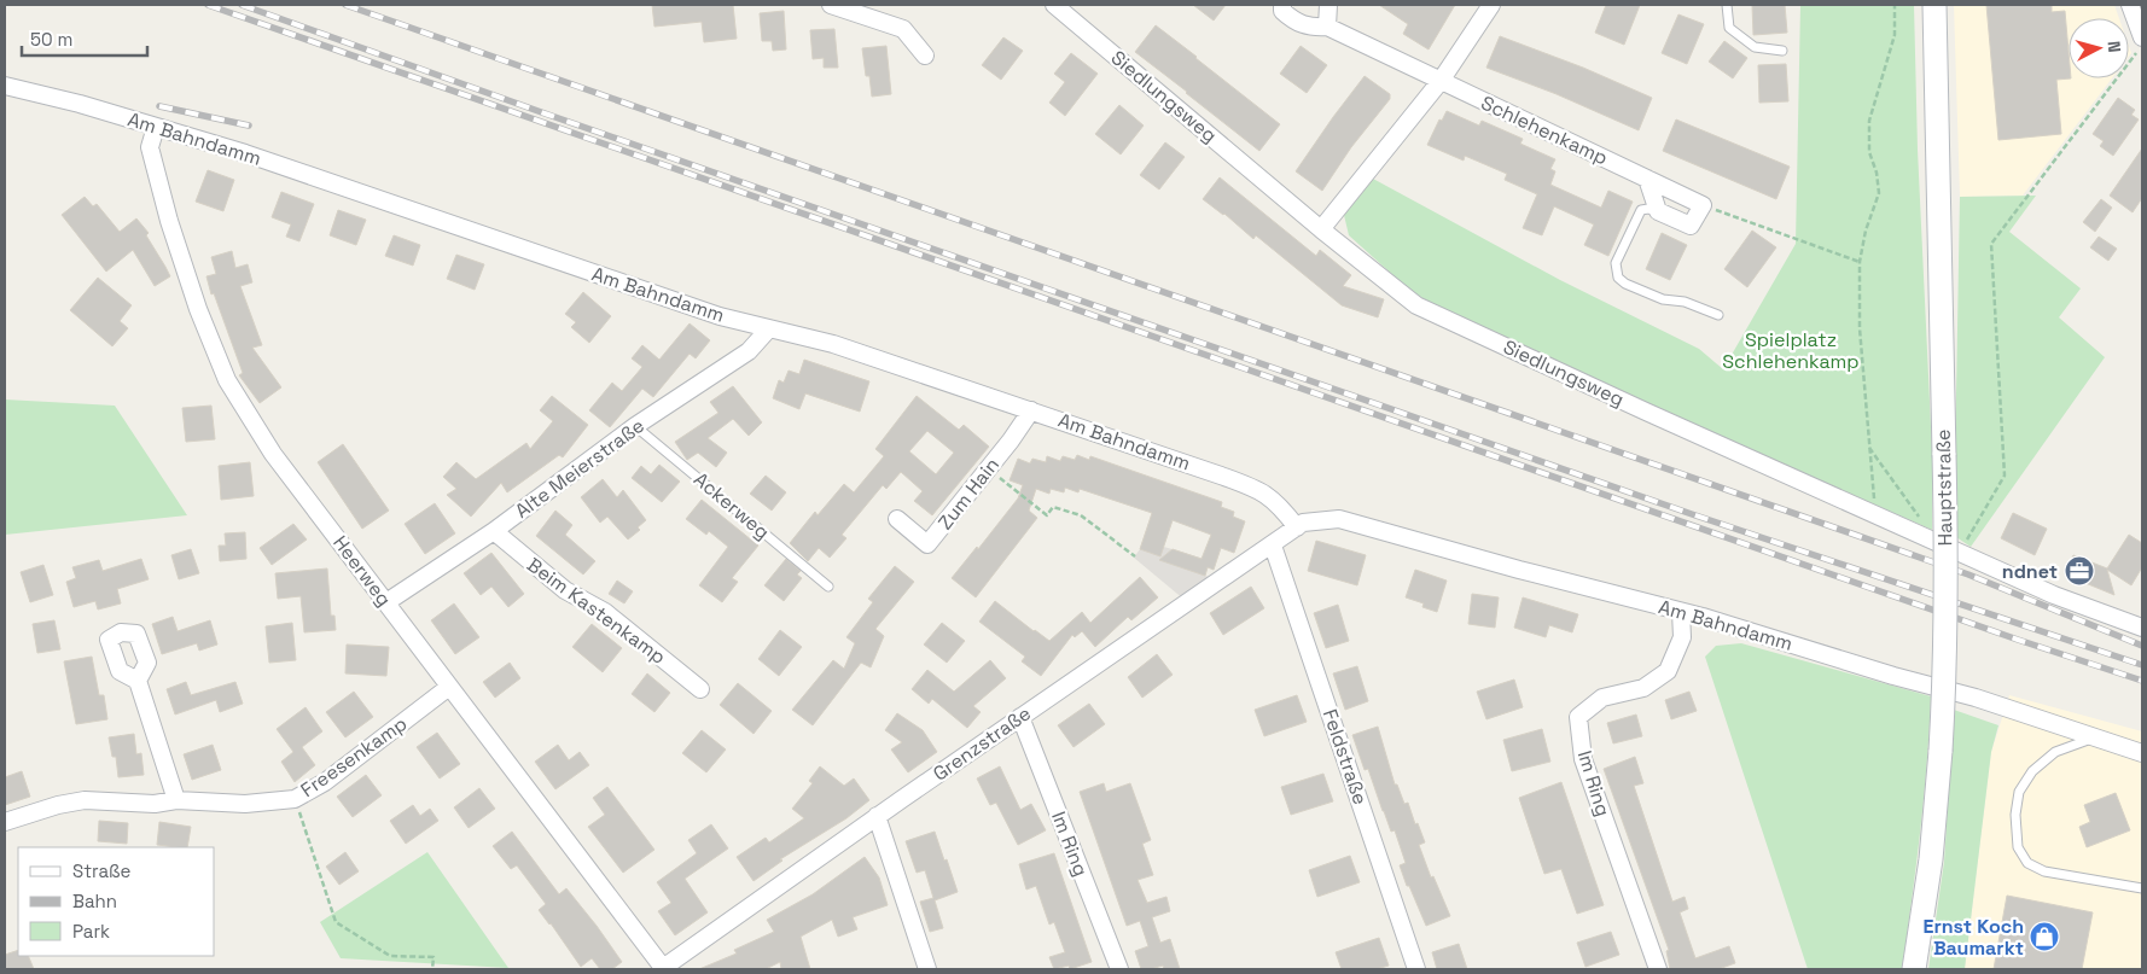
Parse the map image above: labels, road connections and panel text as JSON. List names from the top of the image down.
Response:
{
  "streets": {
    "main road": ["Hauptstraße"],
    "street": [
      "Siedlungsweg",
      "Schlehenkamp",
      "Am Bahndamm",
      "Alte Meierstraße",
      "Zum Hain",
      "Heerweg",
      "Beim Kastenkamp",
      "Grenzstraße",
      "Freesenkamp",
      "Feldstraße",
      "Im Ring"
    ],
    "lane": ["Ackerweg"]
  },
  "crossings": [
    ["Am Bahndamm", "Alte Meierstraße"],
    ["Am Bahndamm", "Zum Hain"],
    ["Am Bahndamm", "Heerweg"],
    ["Am Bahndamm", "Grenzstraße"],
    ["Am Bahndamm", "Im Ring"],
    ["Alte Meierstraße", "Ackerweg"],
    ["Alte Meierstraße", "Heerweg"],
    ["Alte Meierstraße", "Beim Kastenkamp"],
    ["Heerweg", "Grenzstraße"],
    ["Heerweg", "Freesenkamp"],
    ["Grenzstraße", "Feldstraße"],
    ["Grenzstraße", "Im Ring"]
  ],
  "parks": ["Spielplatz Schlehenkamp"],
  "places": {
    "office": ["ndnet"],
    "shop": ["Ernst Koch Baumarkt"]
  },
  "legend": ["Straße", "Bahn", "Park"],
  "scale_bar": "50 m",
  "north": "right"
}
